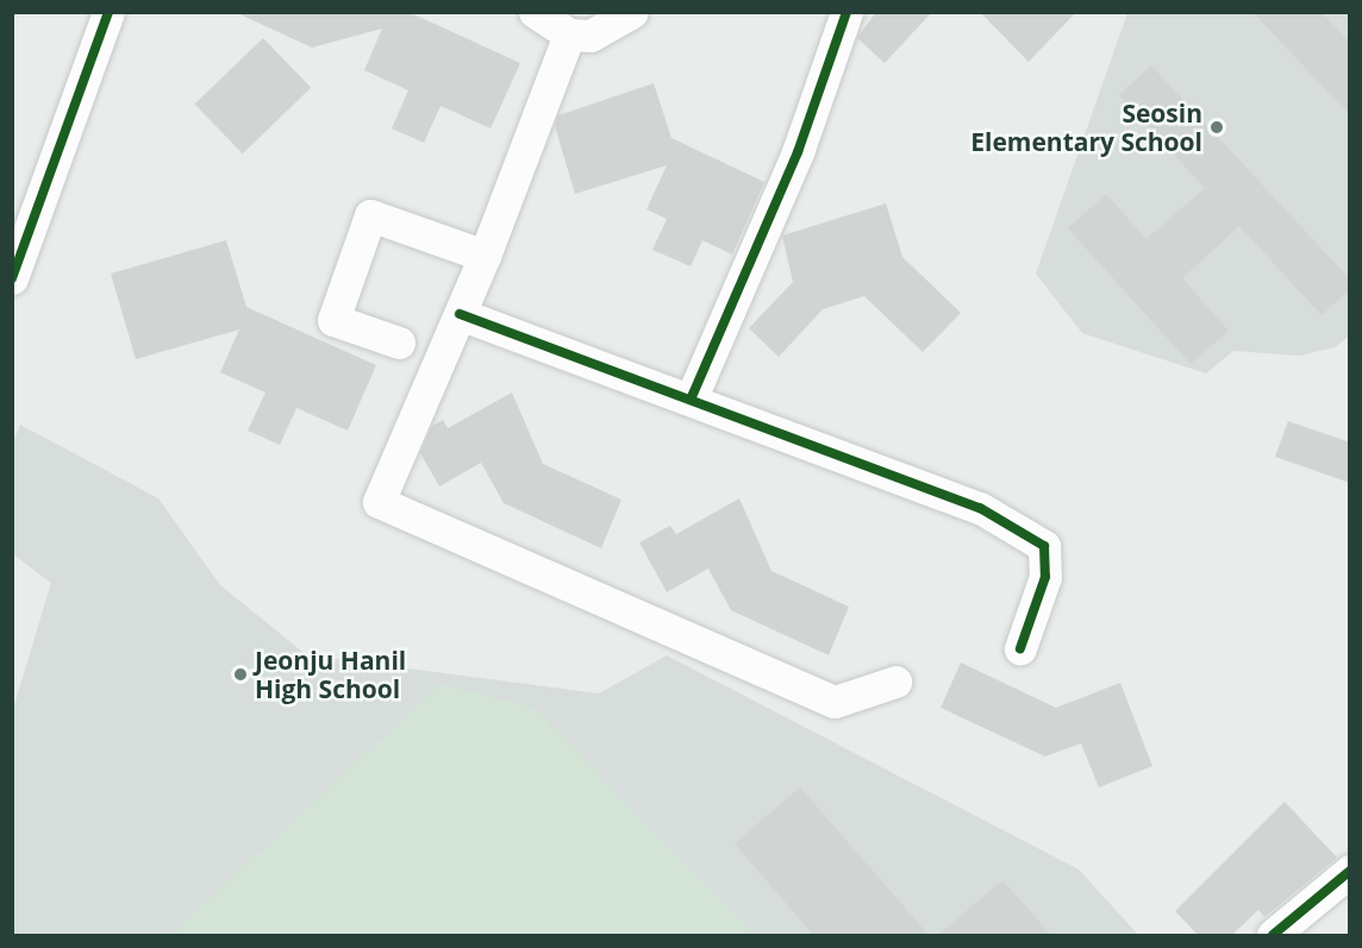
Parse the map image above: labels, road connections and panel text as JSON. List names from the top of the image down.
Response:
{
  "places": ["Seosin Elementary School", "Jeonju Hanil High School"]
}
